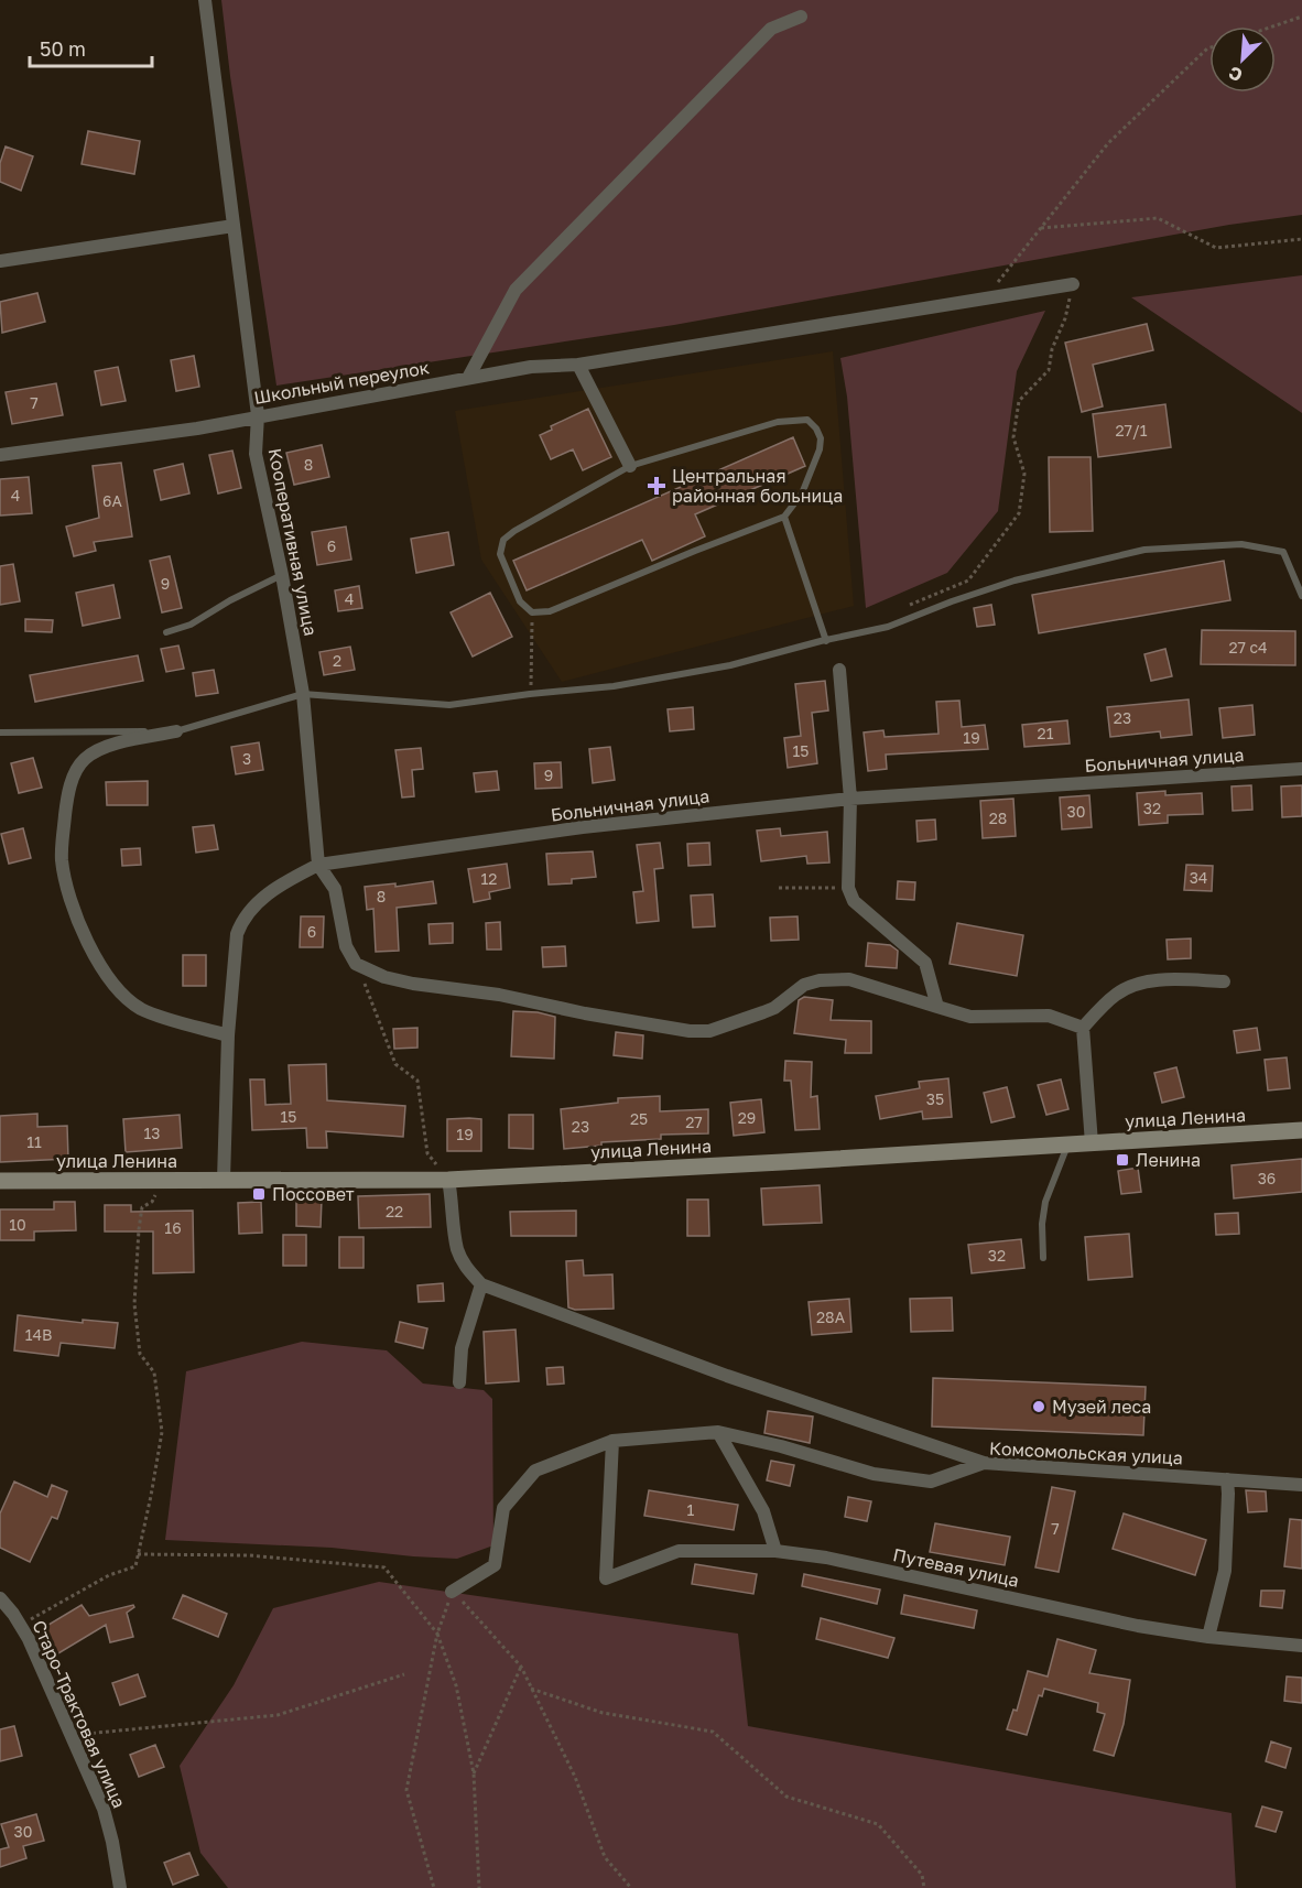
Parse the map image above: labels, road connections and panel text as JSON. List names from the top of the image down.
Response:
{
  "streets": {
    "street": [
      "Школьный переулок",
      "Кооперативная улица",
      "Больничная улица",
      "улица Ленина",
      "Комсомольская улица",
      "Путевая улица",
      "Старо-Трактовая улица"
    ]
  },
  "crossings": [
    ["Школьный переулок", "Кооперативная улица"],
    ["Кооперативная улица", "Больничная улица"],
    ["Больничная улица", "улица Ленина"],
    ["Комсомольская улица", "Путевая улица"]
  ],
  "places": {
    "health": ["Центральная районная больница"],
    "transit": ["Ленина", "Поссовет"],
    "other": ["Музей леса"]
  },
  "house_numbers": [
    "7",
    "27/1",
    "8",
    "4",
    "6А",
    "6",
    "9",
    "4",
    "27 с4",
    "2",
    "23",
    "21",
    "19",
    "15",
    "3",
    "9",
    "32",
    "30",
    "28",
    "34",
    "12",
    "8",
    "6",
    "35",
    "15",
    "29",
    "25",
    "27",
    "23",
    "13",
    "19",
    "11",
    "36",
    "22",
    "10",
    "16",
    "32",
    "28А",
    "14В",
    "1",
    "7",
    "30"
  ],
  "scale_bar": "50 m",
  "north": "bottom left"
}
